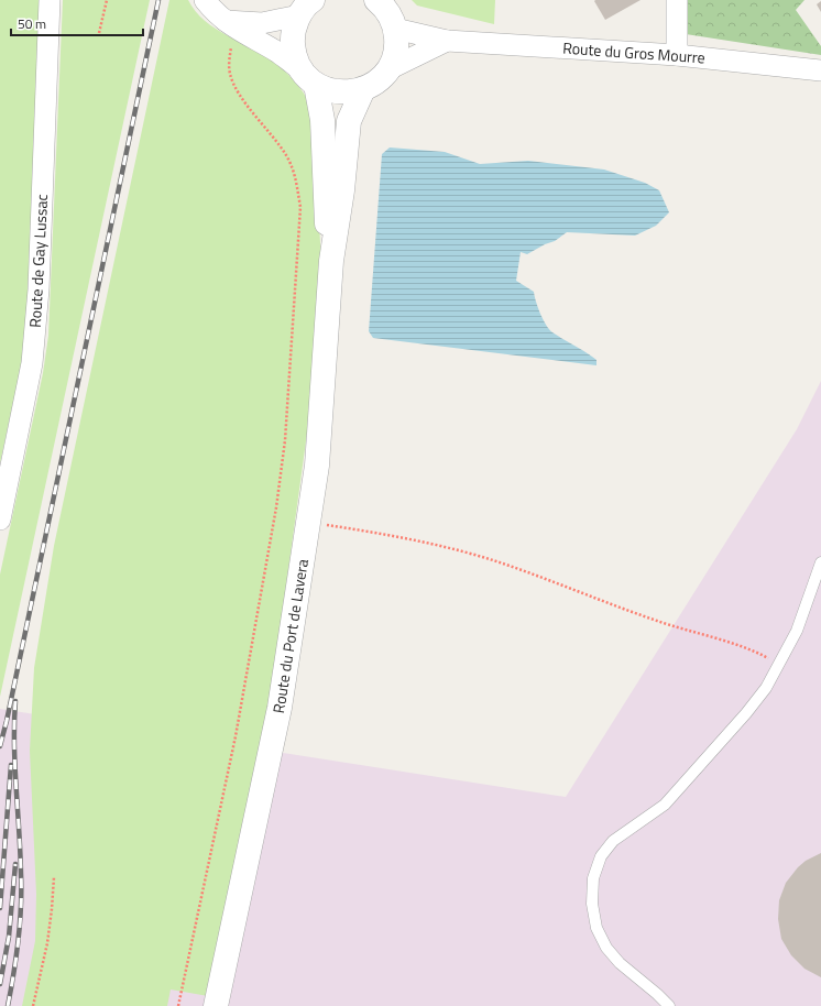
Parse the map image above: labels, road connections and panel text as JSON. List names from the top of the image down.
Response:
{
  "streets": {
    "street": ["Route du Gros Mourre", "Route de Gay Lussac", "Route du Port de Lavera"]
  },
  "scale_bar": "50 m"
}
